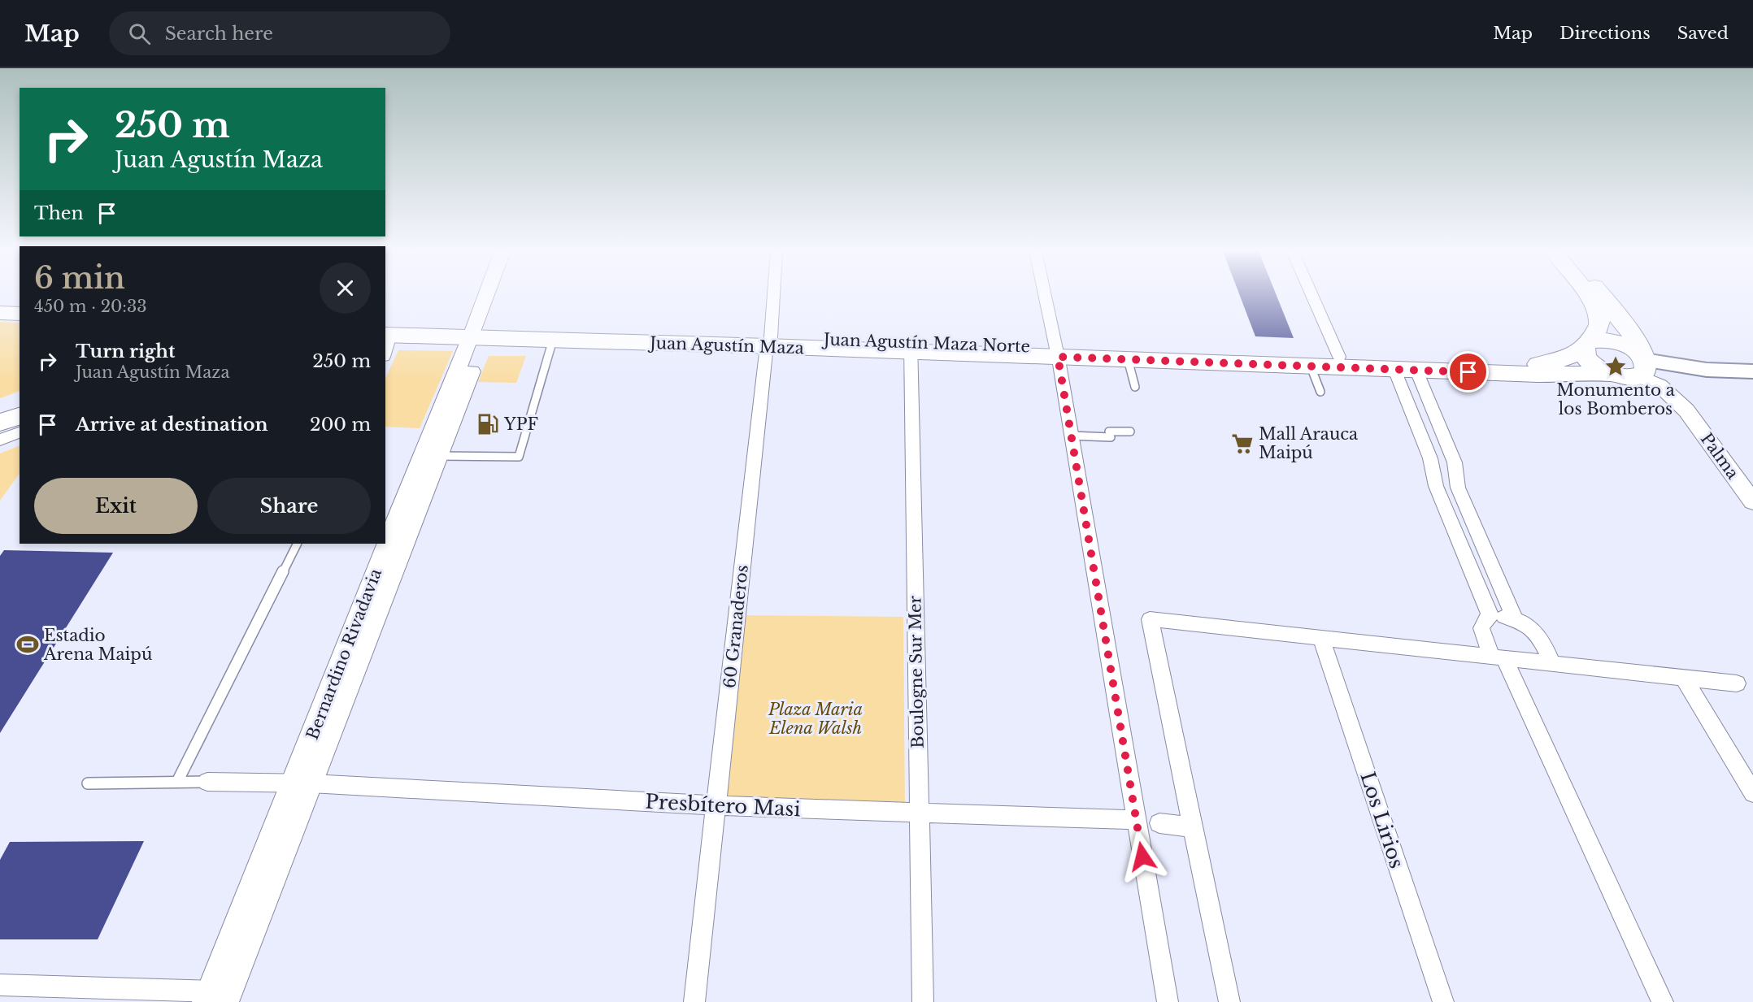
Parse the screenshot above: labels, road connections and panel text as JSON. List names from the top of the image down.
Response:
{
  "streets": {
    "main road": ["Juan Agustín Maza", "Palma"],
    "street": [
      "60 Granaderos",
      "Bernardino Rivadavia",
      "Boulogne Sur Mer",
      "Presbítero Masi",
      "Los Lirios"
    ]
  },
  "crossings": [
    ["Juan Agustín Maza", "60 Granaderos"],
    ["Juan Agustín Maza", "Bernardino Rivadavia"],
    ["Juan Agustín Maza", "Boulogne Sur Mer"],
    ["60 Granaderos", "Presbítero Masi"],
    ["Bernardino Rivadavia", "Presbítero Masi"],
    ["Boulogne Sur Mer", "Presbítero Masi"]
  ],
  "parks": ["Plaza Maria Elena Walsh"],
  "places": {
    "place": ["Monumento a los Bomberos"],
    "fuel station": ["YPF"],
    "supermarket": ["Mall Arauca Maipú"],
    "sports": ["Estadio Arena Maipú"]
  },
  "page": {
    "header": "Map",
    "search": "Search here",
    "nav": ["Map", "Directions", "Saved"],
    "turn": ["250 m", "Juan Agustín Maza"],
    "then": "Then",
    "heading": ["6 min", "450 m · 20:33"],
    "list": [
      {
        "name": "Turn right",
        "note": "Juan Agustín Maza",
        "value": "250 m"
      },
      {
        "name": "Arrive at destination",
        "value": "200 m"
      }
    ],
    "buttons": ["Exit", "Share"]
  }
}
